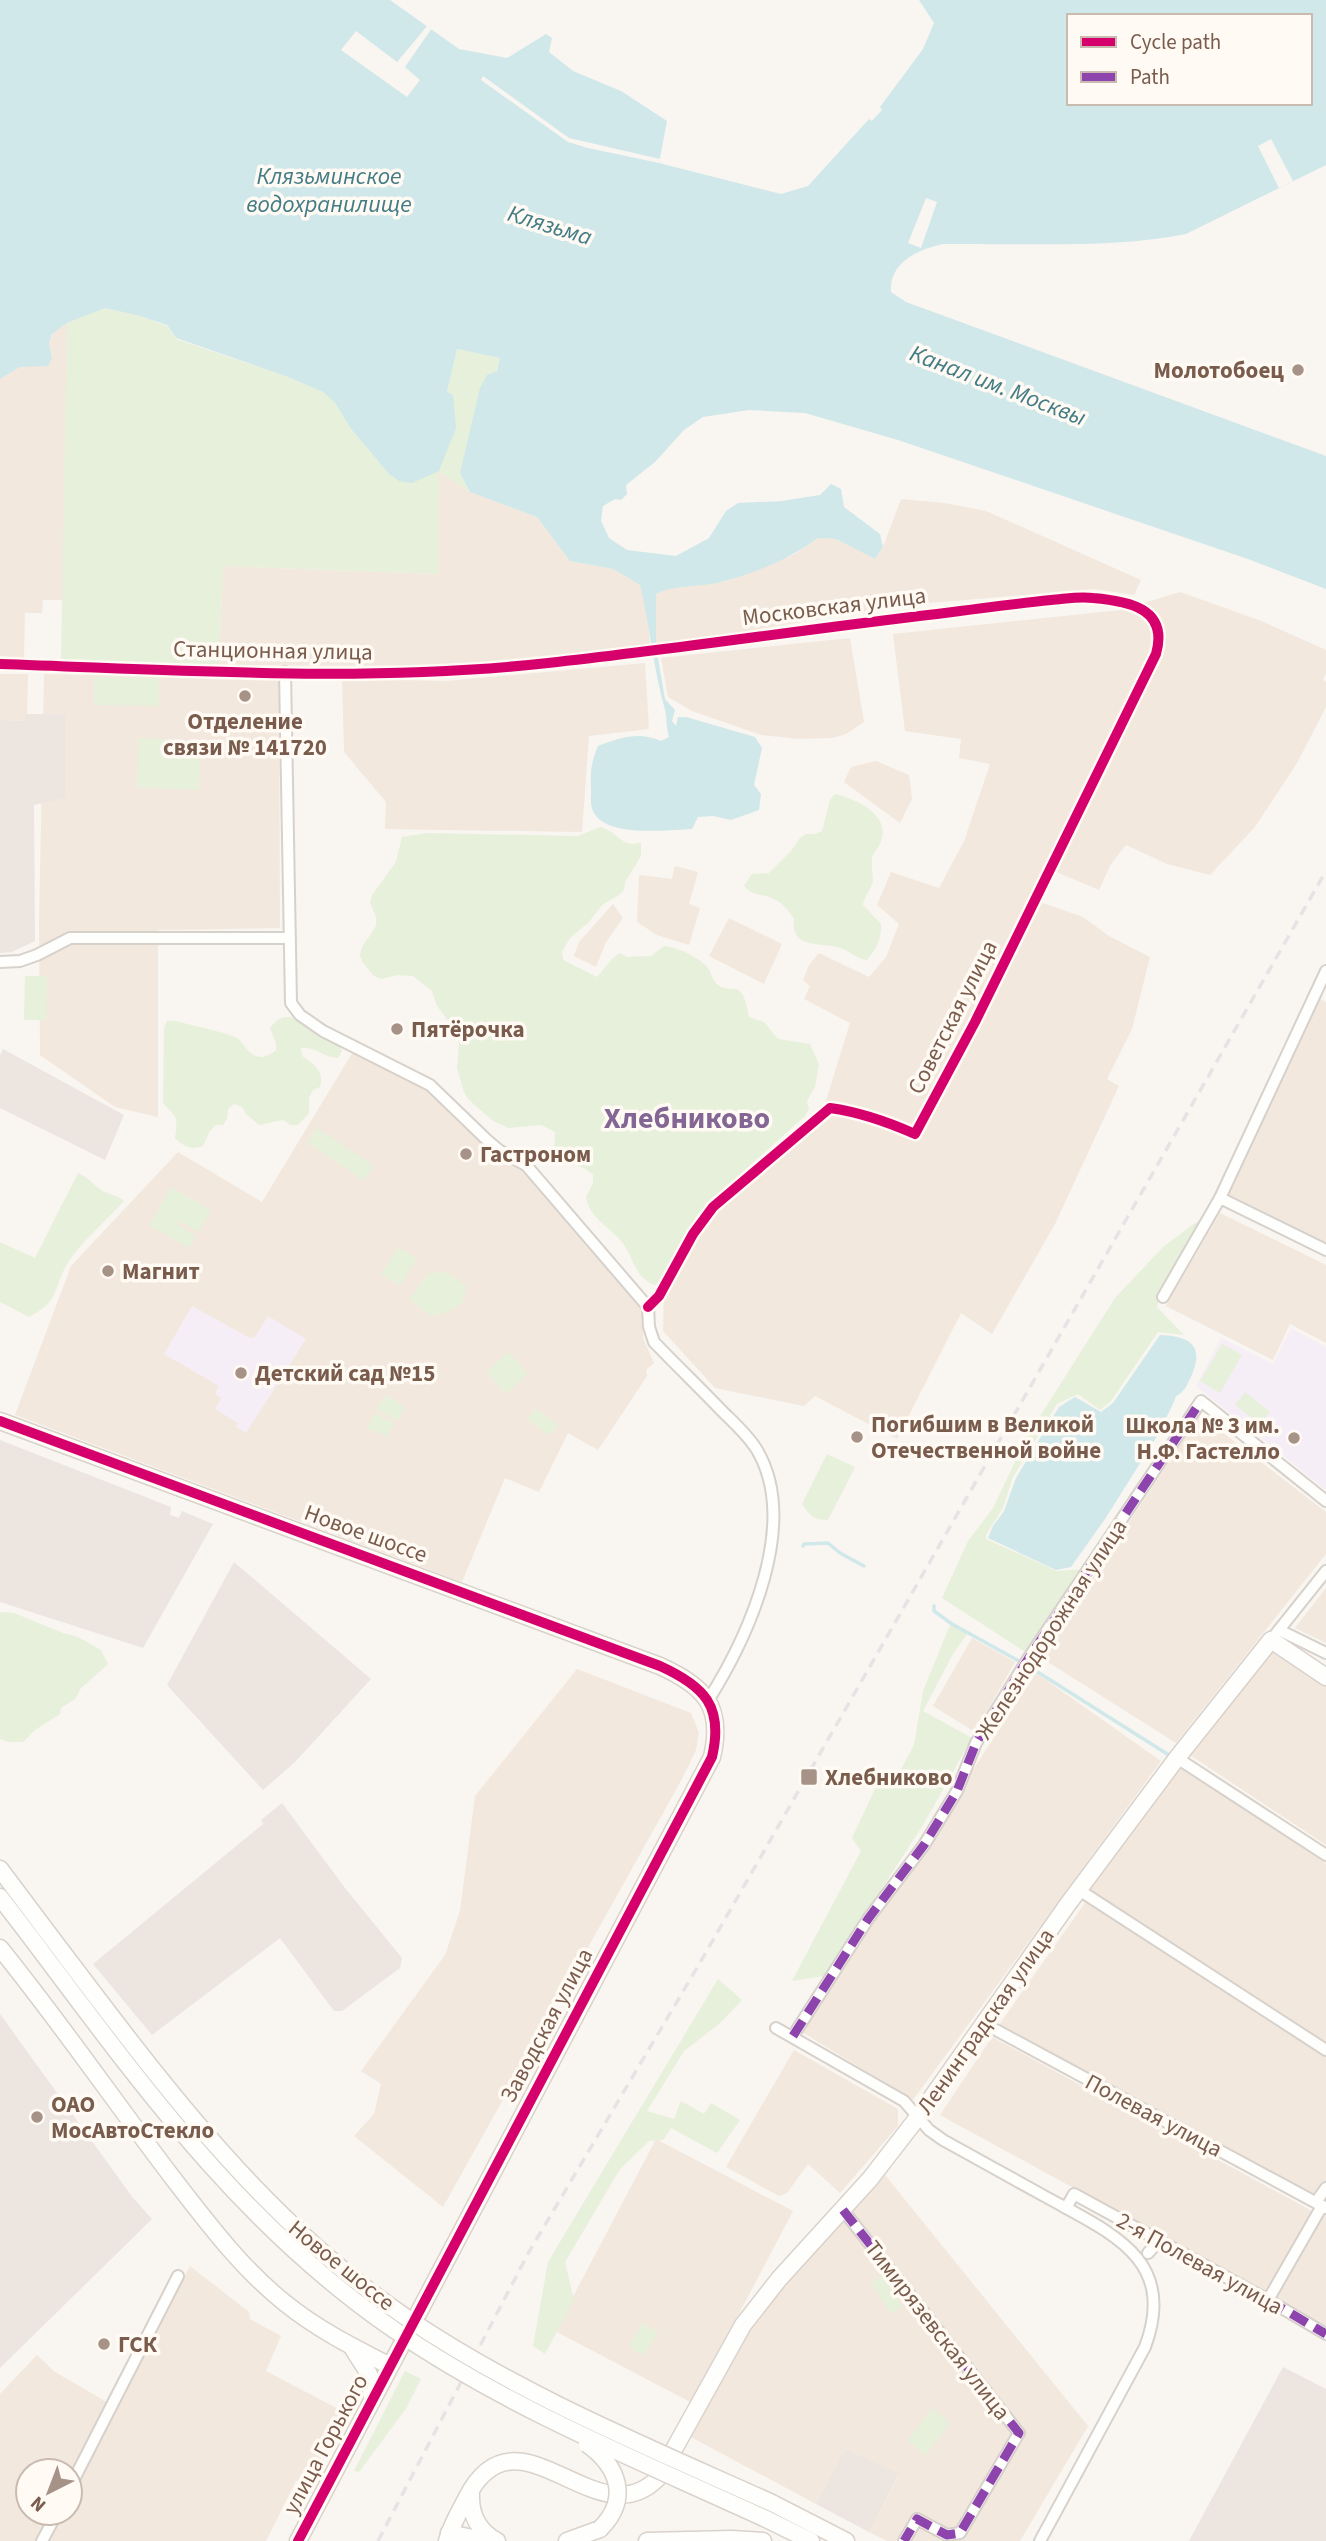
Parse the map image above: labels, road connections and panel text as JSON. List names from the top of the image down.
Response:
{
  "streets": {
    "street": [
      "Московская улица",
      "Станционная улица",
      "Советская улица",
      "Новое шоссе",
      "Железнодорожная улица",
      "Ленинградская улица",
      "Заводская улица",
      "Полевая улица",
      "2-я Полевая улица",
      "Тимирязевская улица",
      "улица Горького"
    ]
  },
  "crossings": [
    ["Московская улица", "Станционная улица"],
    ["Московская улица", "Советская улица"],
    ["Станционная улица", "Советская улица"],
    ["Новое шоссе", "Заводская улица"],
    ["Ленинградская улица", "Полевая улица"],
    ["Ленинградская улица", "Тимирязевская улица"],
    ["Заводская улица", "улица Горького"]
  ],
  "districts": ["Хлебниково"],
  "water": ["Клязьминское водохранилище", "Клязьма", "Канал им. Москвы"],
  "places": {
    "other": [
      "Молотобоец",
      "Отделение связи № 141720",
      "Пятёрочка",
      "Гастроном",
      "Магнит",
      "Детский сад №15",
      "Погибшим в Великой Отечественной войне",
      "Школа № 3 им. Н.Ф. Гастелло",
      "ОАО МосАвтоСтекло",
      "ГСК"
    ],
    "transit": ["Хлебниково"]
  },
  "legend": ["Cycle path", "Path"],
  "north": "bottom left"
}
